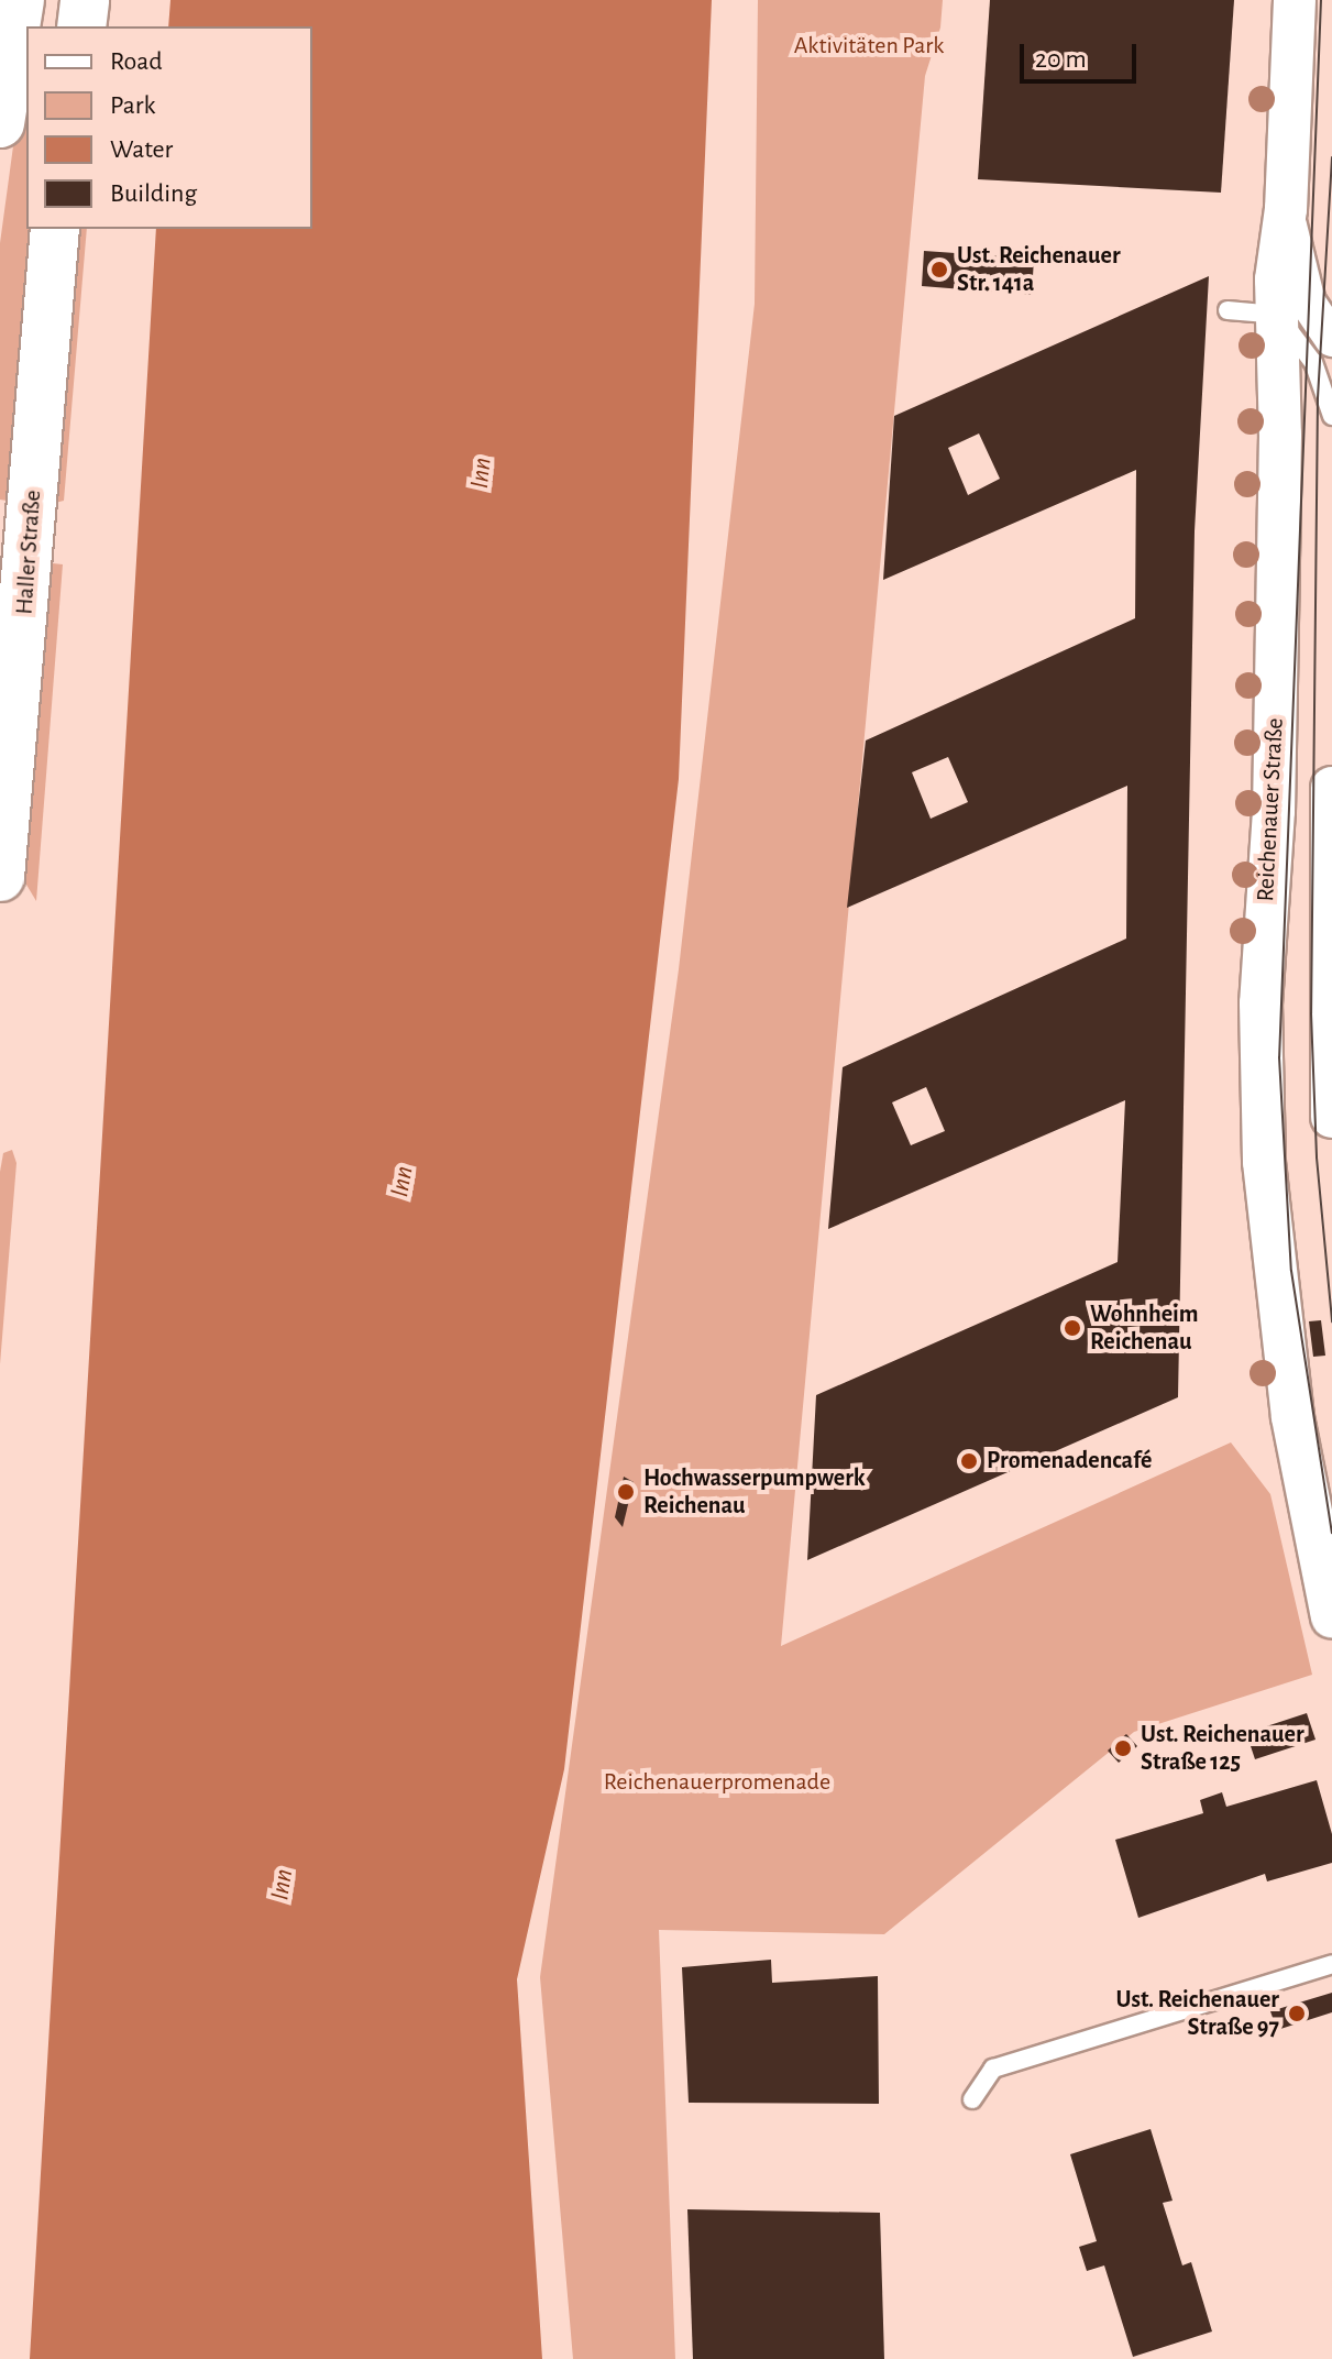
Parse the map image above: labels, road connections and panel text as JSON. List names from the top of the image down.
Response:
{
  "streets": {
    "main road": ["Haller Straße"],
    "street": ["Reichenauer Straße"]
  },
  "water": ["Inn"],
  "parks": ["Aktivitäten Park", "Reichenauerpromenade"],
  "places": [
    "Ust. Reichenauer Str. 141a",
    "Wohnheim Reichenau",
    "Promenadencafé",
    "Hochwasserpumpwerk Reichenau",
    "Ust. Reichenauer Straße 125",
    "Ust. Reichenauer Straße 97"
  ],
  "legend": [
    "Road",
    "Park",
    "Water",
    "Building"
  ],
  "scale_bar": "20 m"
}
